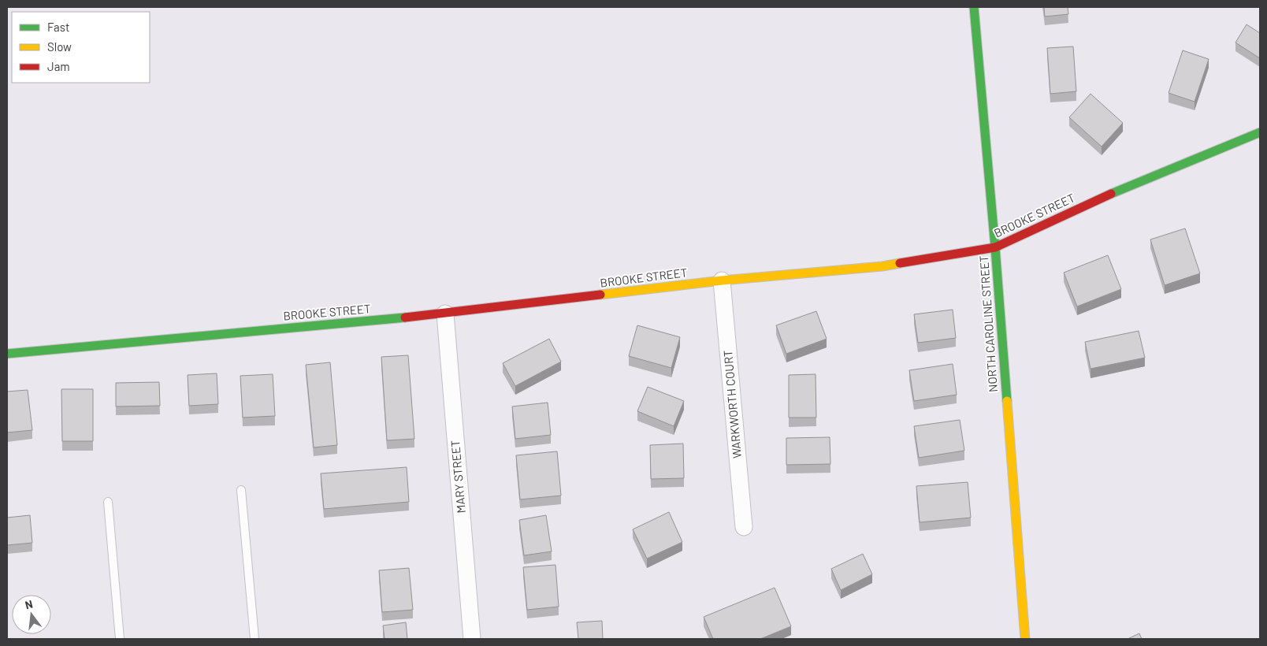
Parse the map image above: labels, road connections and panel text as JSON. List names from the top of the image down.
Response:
{
  "streets": {
    "street": [
      "BROOKE STREET",
      "NORTH CAROLINE STREET",
      "WARKWORTH COURT",
      "MARY STREET"
    ]
  },
  "crossings": [
    ["BROOKE STREET", "NORTH CAROLINE STREET"],
    ["BROOKE STREET", "WARKWORTH COURT"],
    ["BROOKE STREET", "MARY STREET"]
  ],
  "legend": ["Fast", "Slow", "Jam"],
  "north": "top"
}
